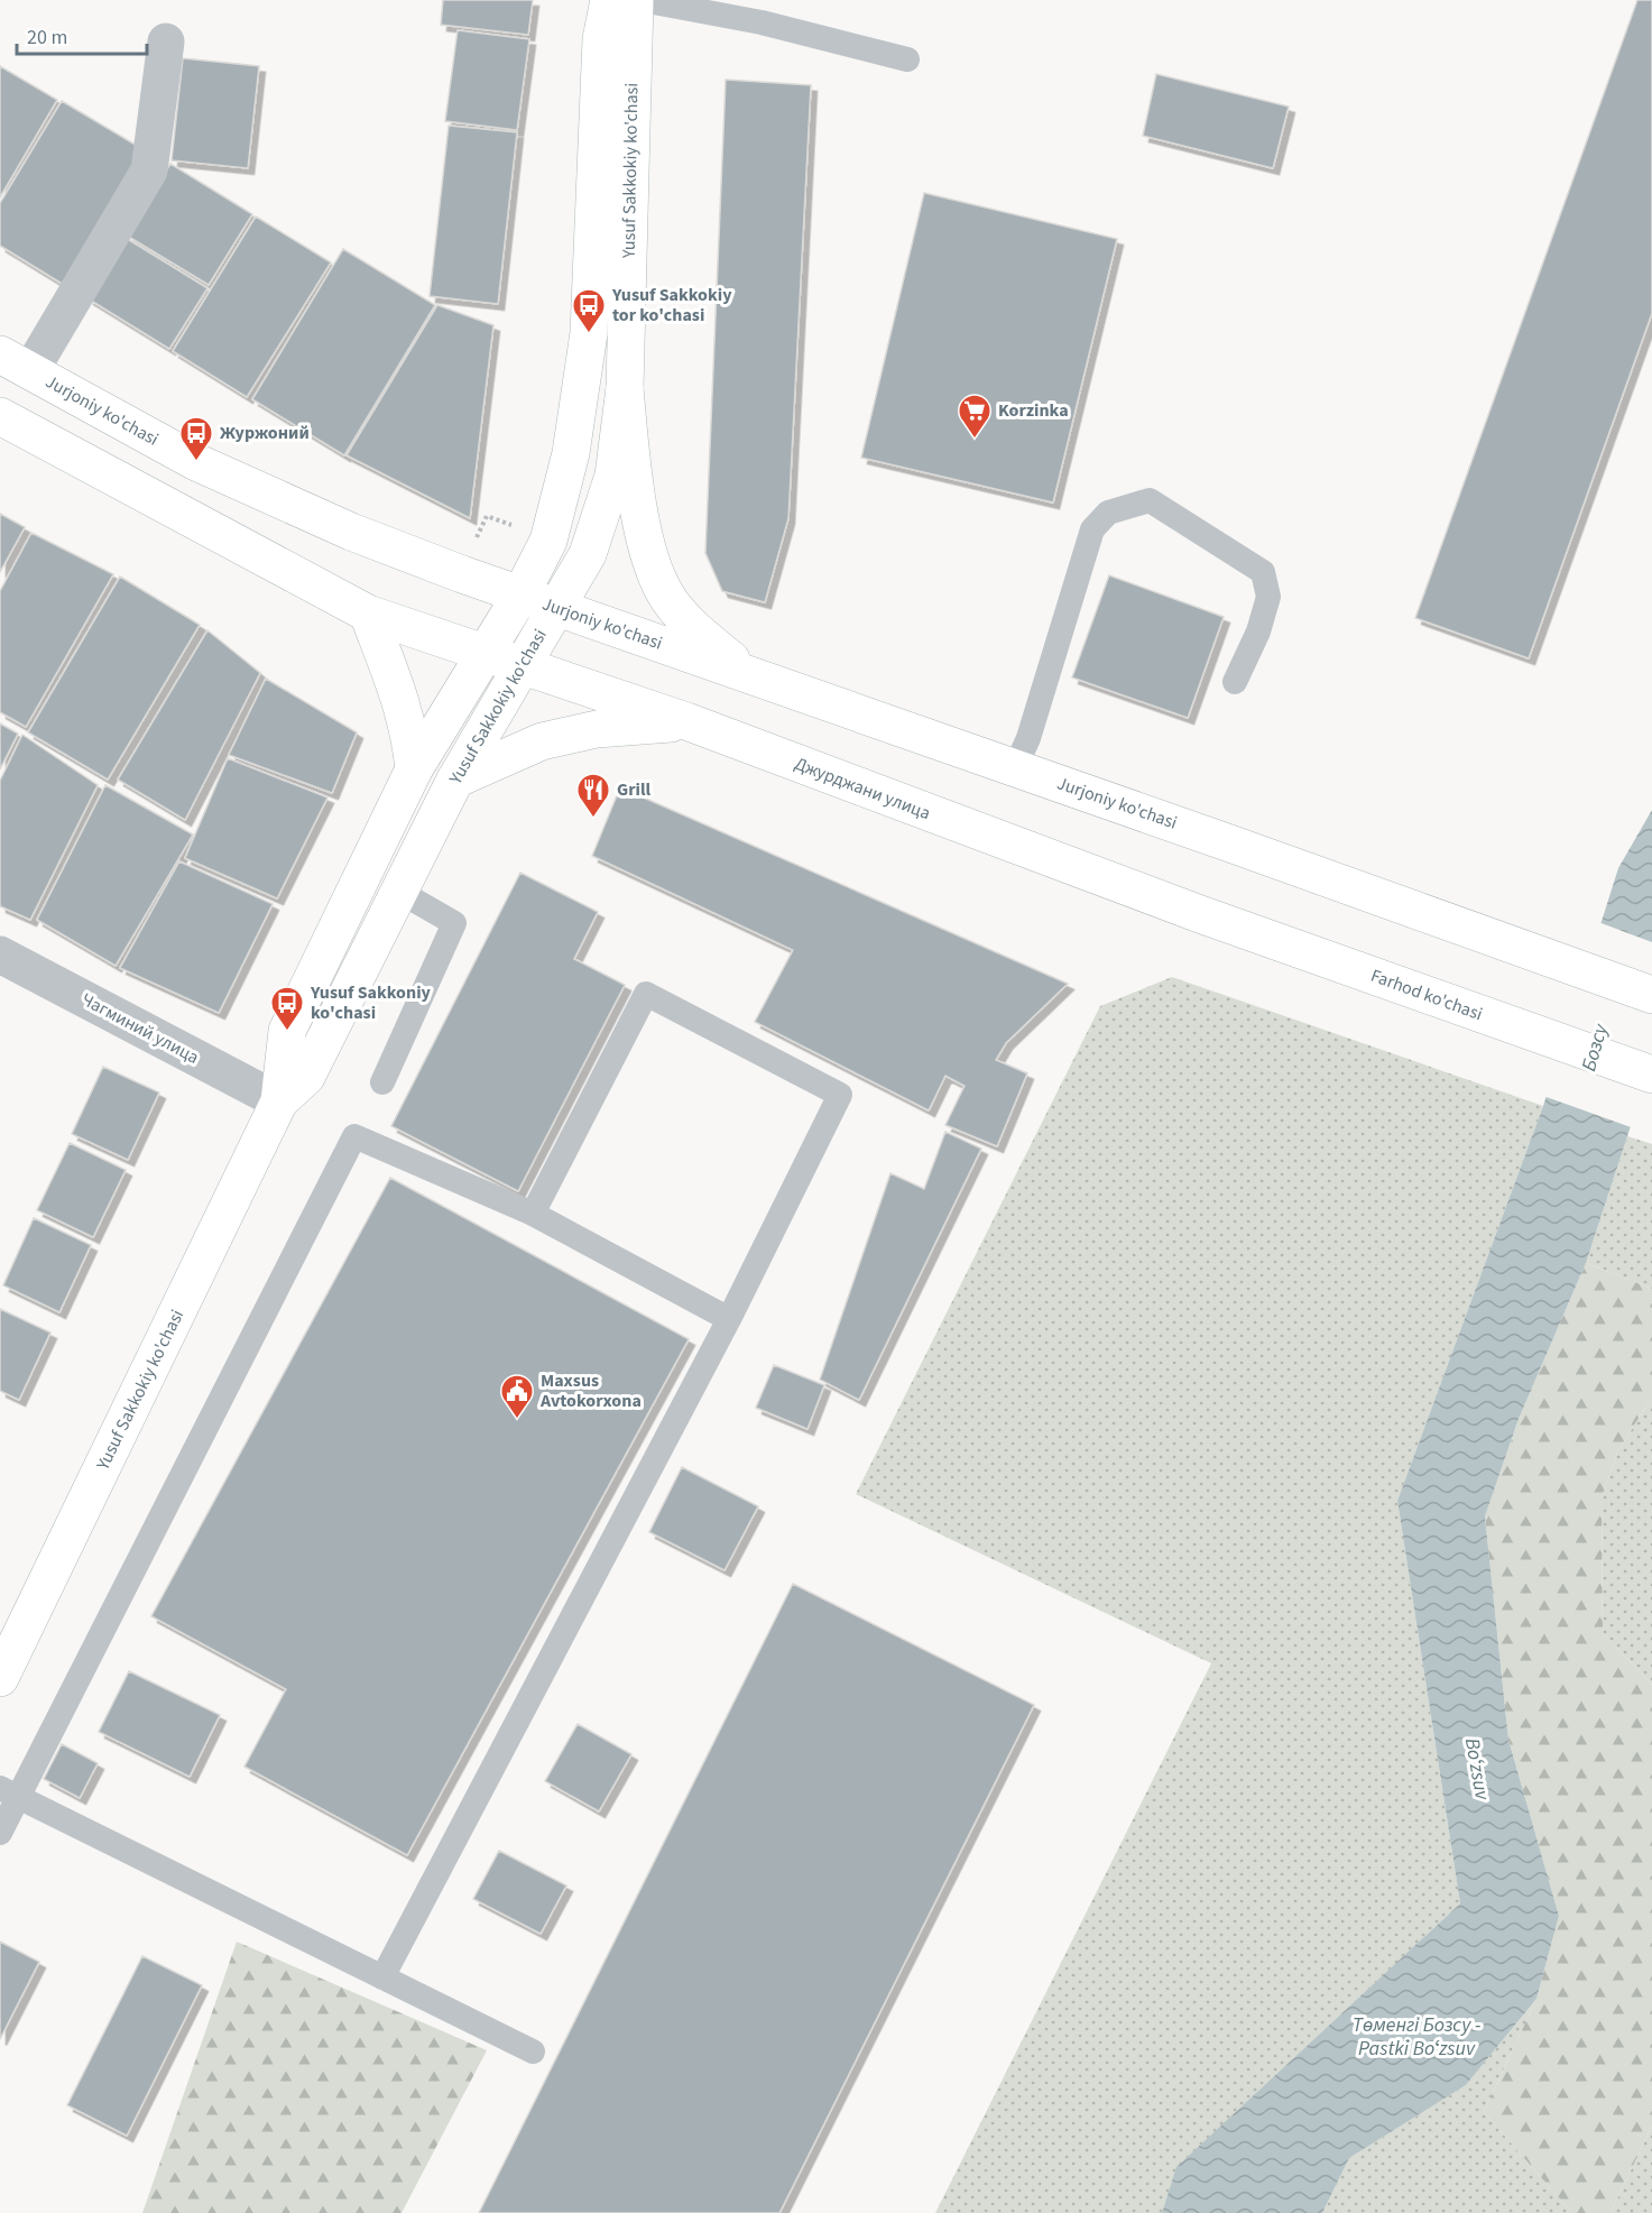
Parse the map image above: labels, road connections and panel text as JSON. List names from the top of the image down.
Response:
{
  "streets": {
    "main road": [
      "Yusuf Sakkokiy ko'chasi",
      "Jurjoniy ko'chasi",
      "Джурджани улица",
      "Farhod ko'chasi"
    ],
    "street": ["Чагминий улица"]
  },
  "crossings": [
    ["Yusuf Sakkokiy ko'chasi", "Jurjoniy ko'chasi"],
    ["Yusuf Sakkokiy ko'chasi", "Джурджани улица"],
    ["Yusuf Sakkokiy ko'chasi", "Чагминий улица"],
    ["Джурджани улица", "Farhod ko'chasi"]
  ],
  "water": ["Бозсу", "Boʻzsuv", "Төменгі Бозсу - Pastki Boʻzsuv"],
  "places": {
    "bus stop": ["Yusuf Sakkokiy tor ko'chasi", "Журжоний", "Yusuf Sakkoniy ko'chasi"],
    "supermarket": ["Korzinka"],
    "restaurant": ["Grill"],
    "public building": ["Maxsus Avtokorxona"]
  },
  "scale_bar": "20 m"
}
